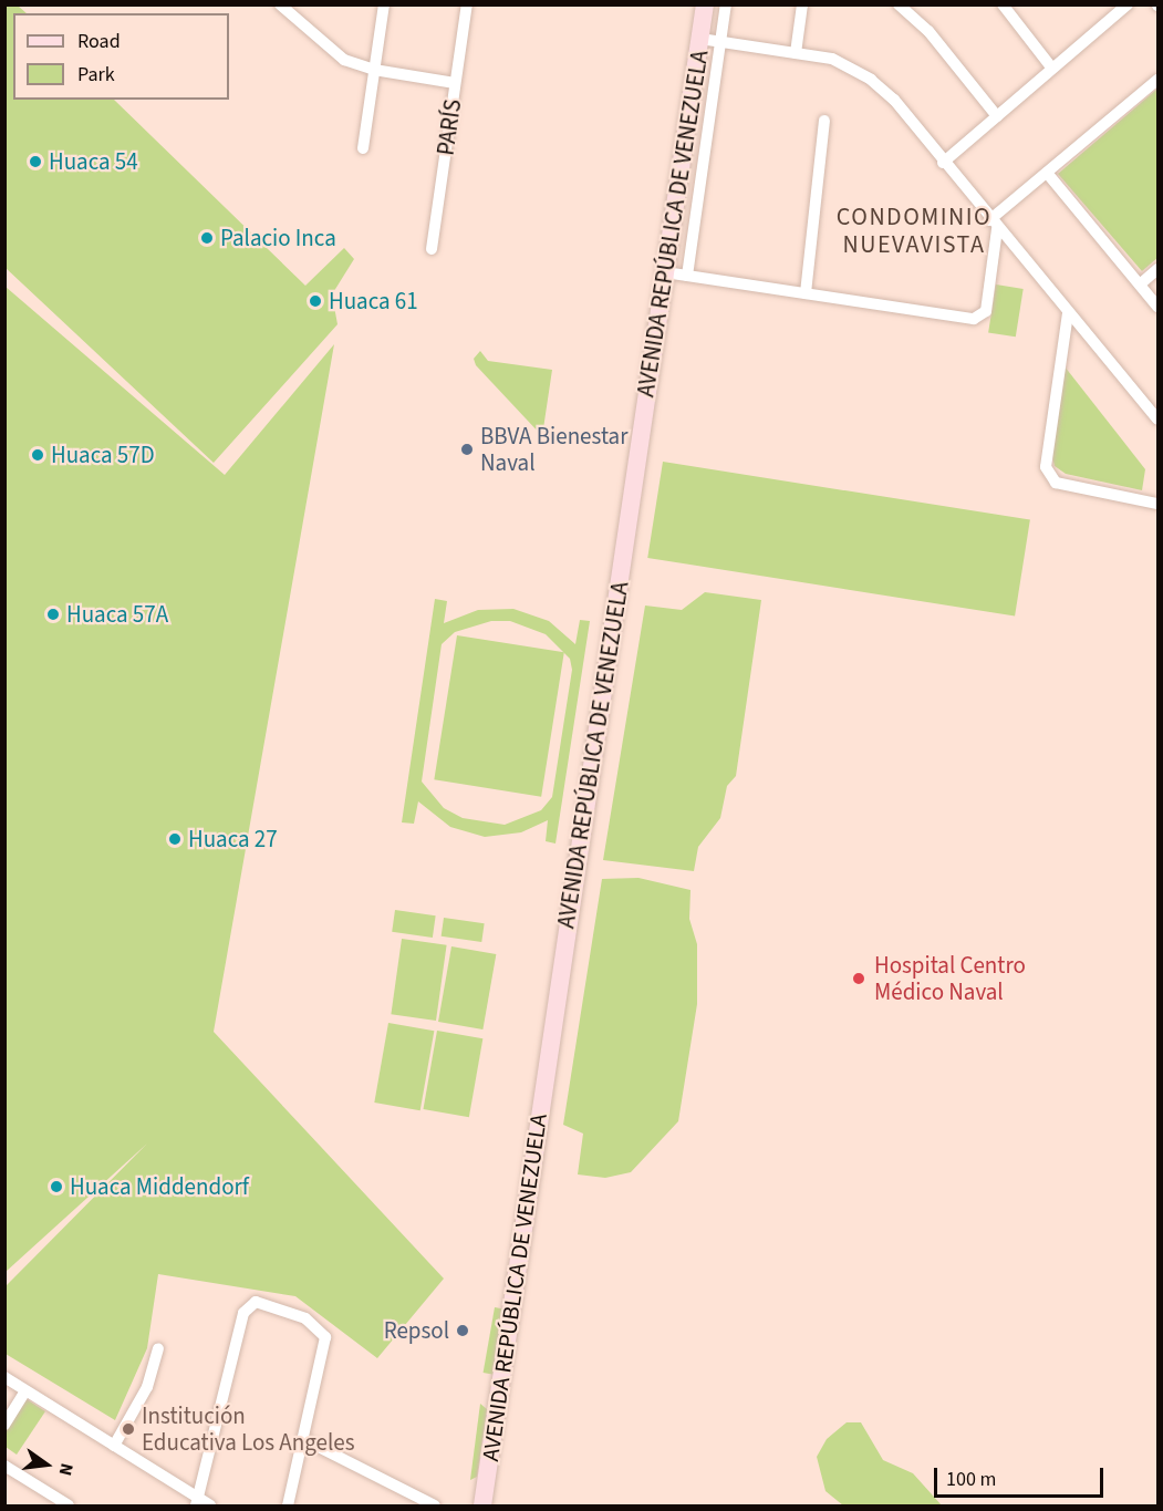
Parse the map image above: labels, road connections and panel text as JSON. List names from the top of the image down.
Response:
{
  "streets": {
    "main road": ["AVENIDA REPÚBLICA DE VENEZUELA"],
    "street": ["PARÍS"]
  },
  "districts": ["CONDOMINIO NUEVAVISTA"],
  "places": [
    "Huaca 54",
    "Palacio Inca",
    "Huaca 61",
    "BBVA Bienestar Naval",
    "Huaca 57D",
    "Huaca 57A",
    "Huaca 27",
    "Hospital Centro Médico Naval",
    "Huaca Middendorf",
    "Repsol",
    "Institución Educativa Los Angeles"
  ],
  "legend": ["Road", "Park"],
  "scale_bar": "100 m",
  "north": "right"
}
